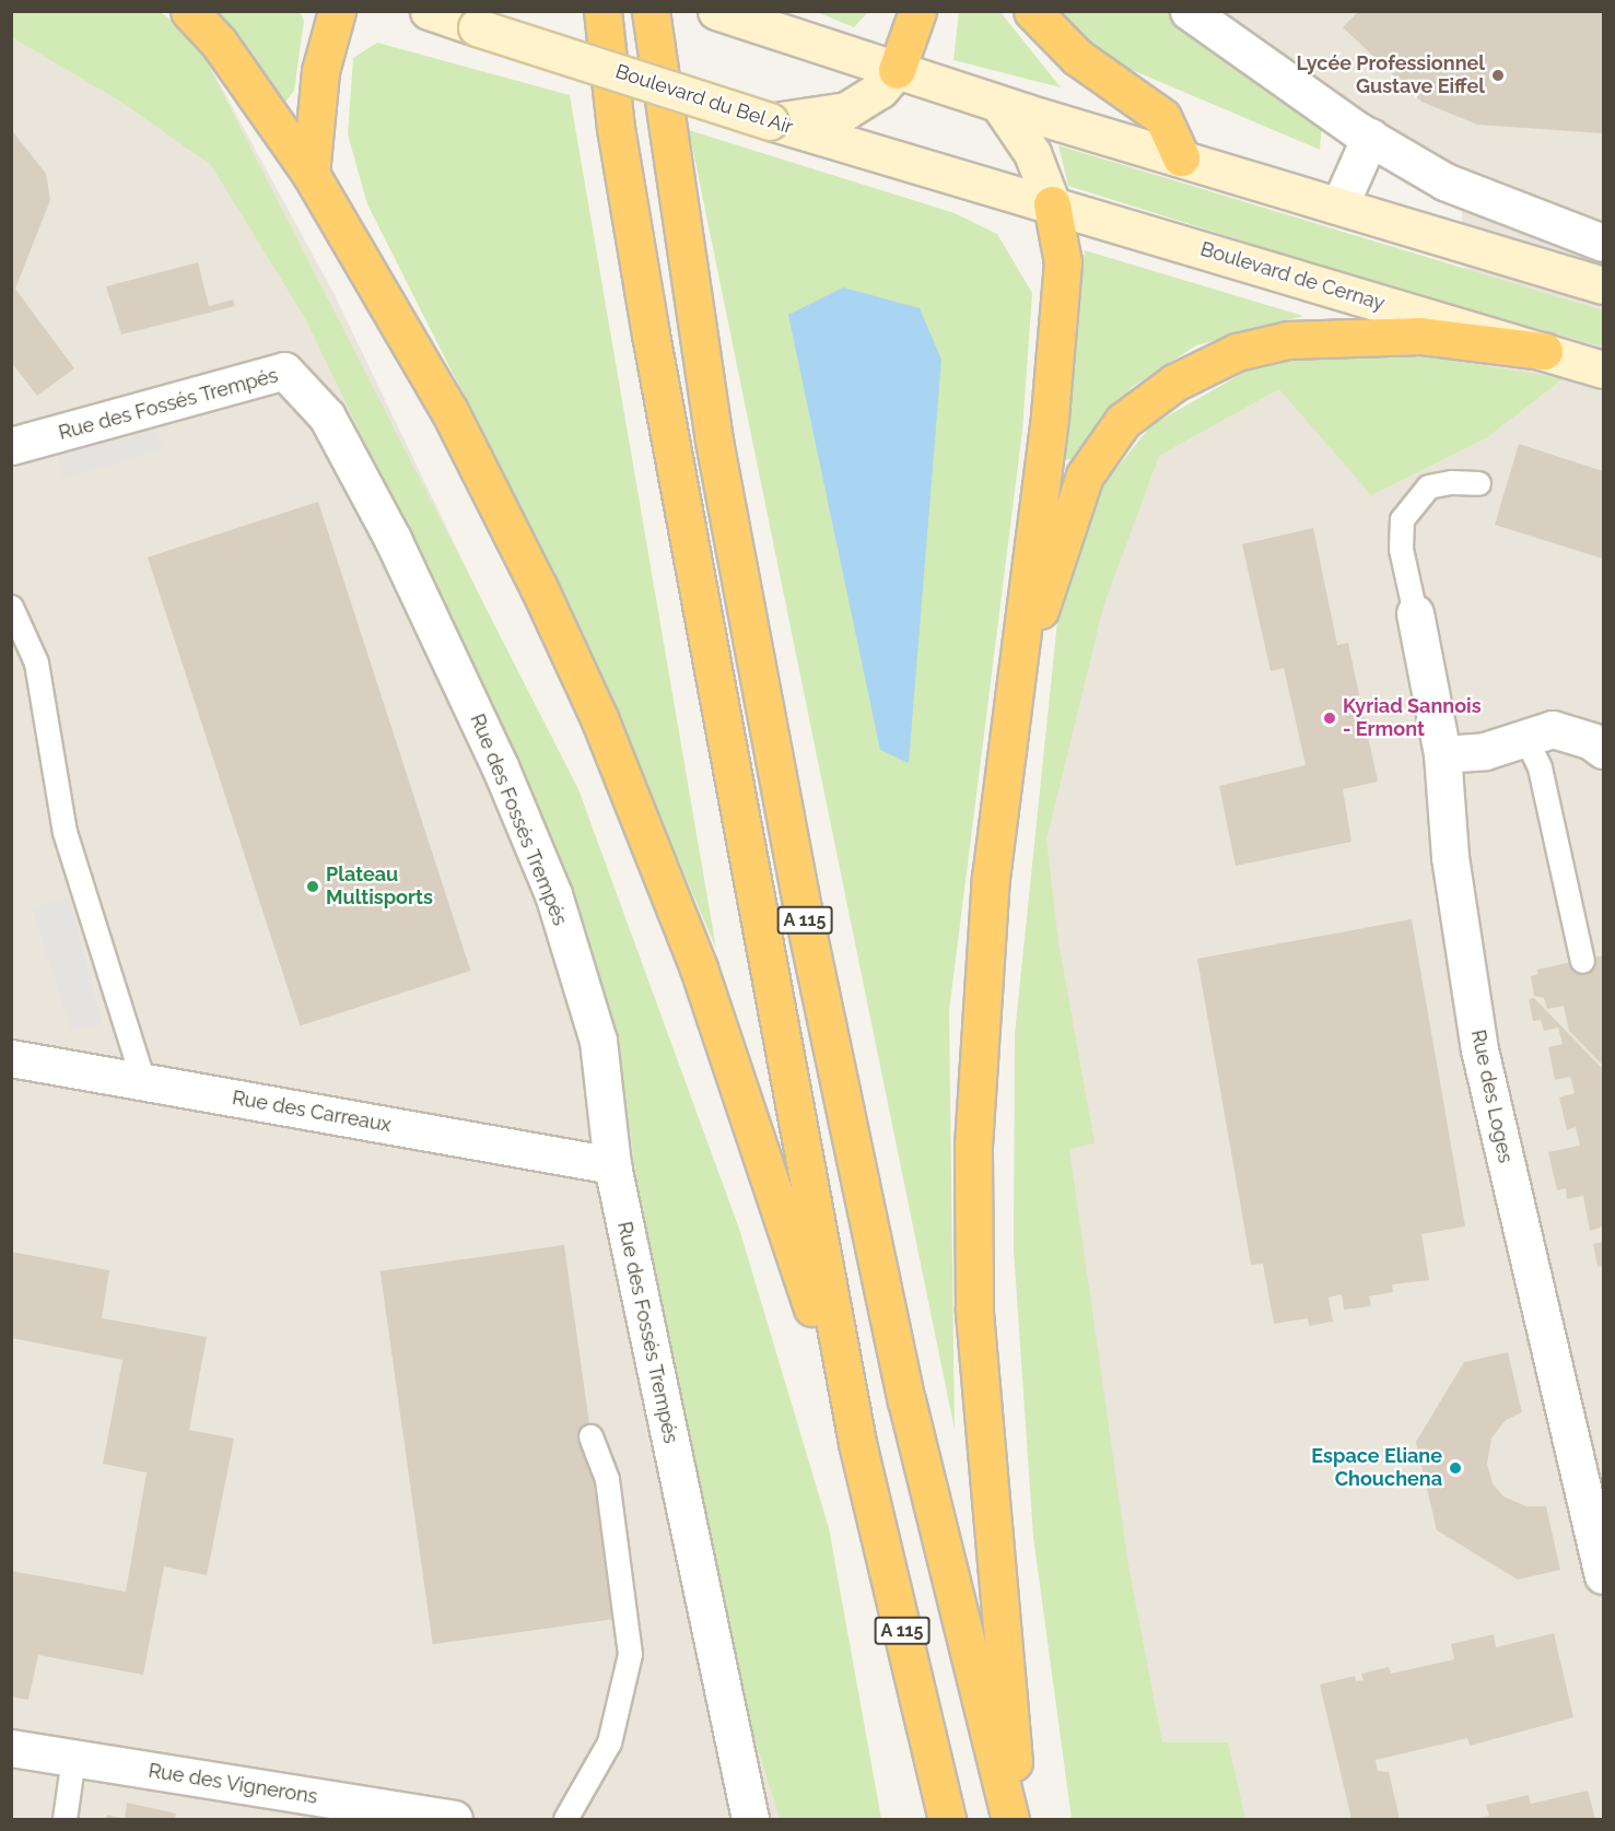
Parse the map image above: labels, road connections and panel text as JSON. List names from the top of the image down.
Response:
{
  "streets": {
    "highway": ["A 115"],
    "main road": ["Boulevard du Bel Air", "Boulevard de Cernay"],
    "street": [
      "Rue des Fossés Trempés",
      "Rue des Loges",
      "Rue des Carreaux",
      "Rue des Vignerons"
    ]
  },
  "crossings": [
    ["Boulevard du Bel Air", "Boulevard de Cernay"],
    ["Rue des Fossés Trempés", "Rue des Carreaux"]
  ],
  "places": [
    "Lycée Professionnel Gustave Eiffel",
    "Kyriad Sannois - Ermont",
    "Plateau Multisports",
    "Espace Eliane Chouchena"
  ]
}
